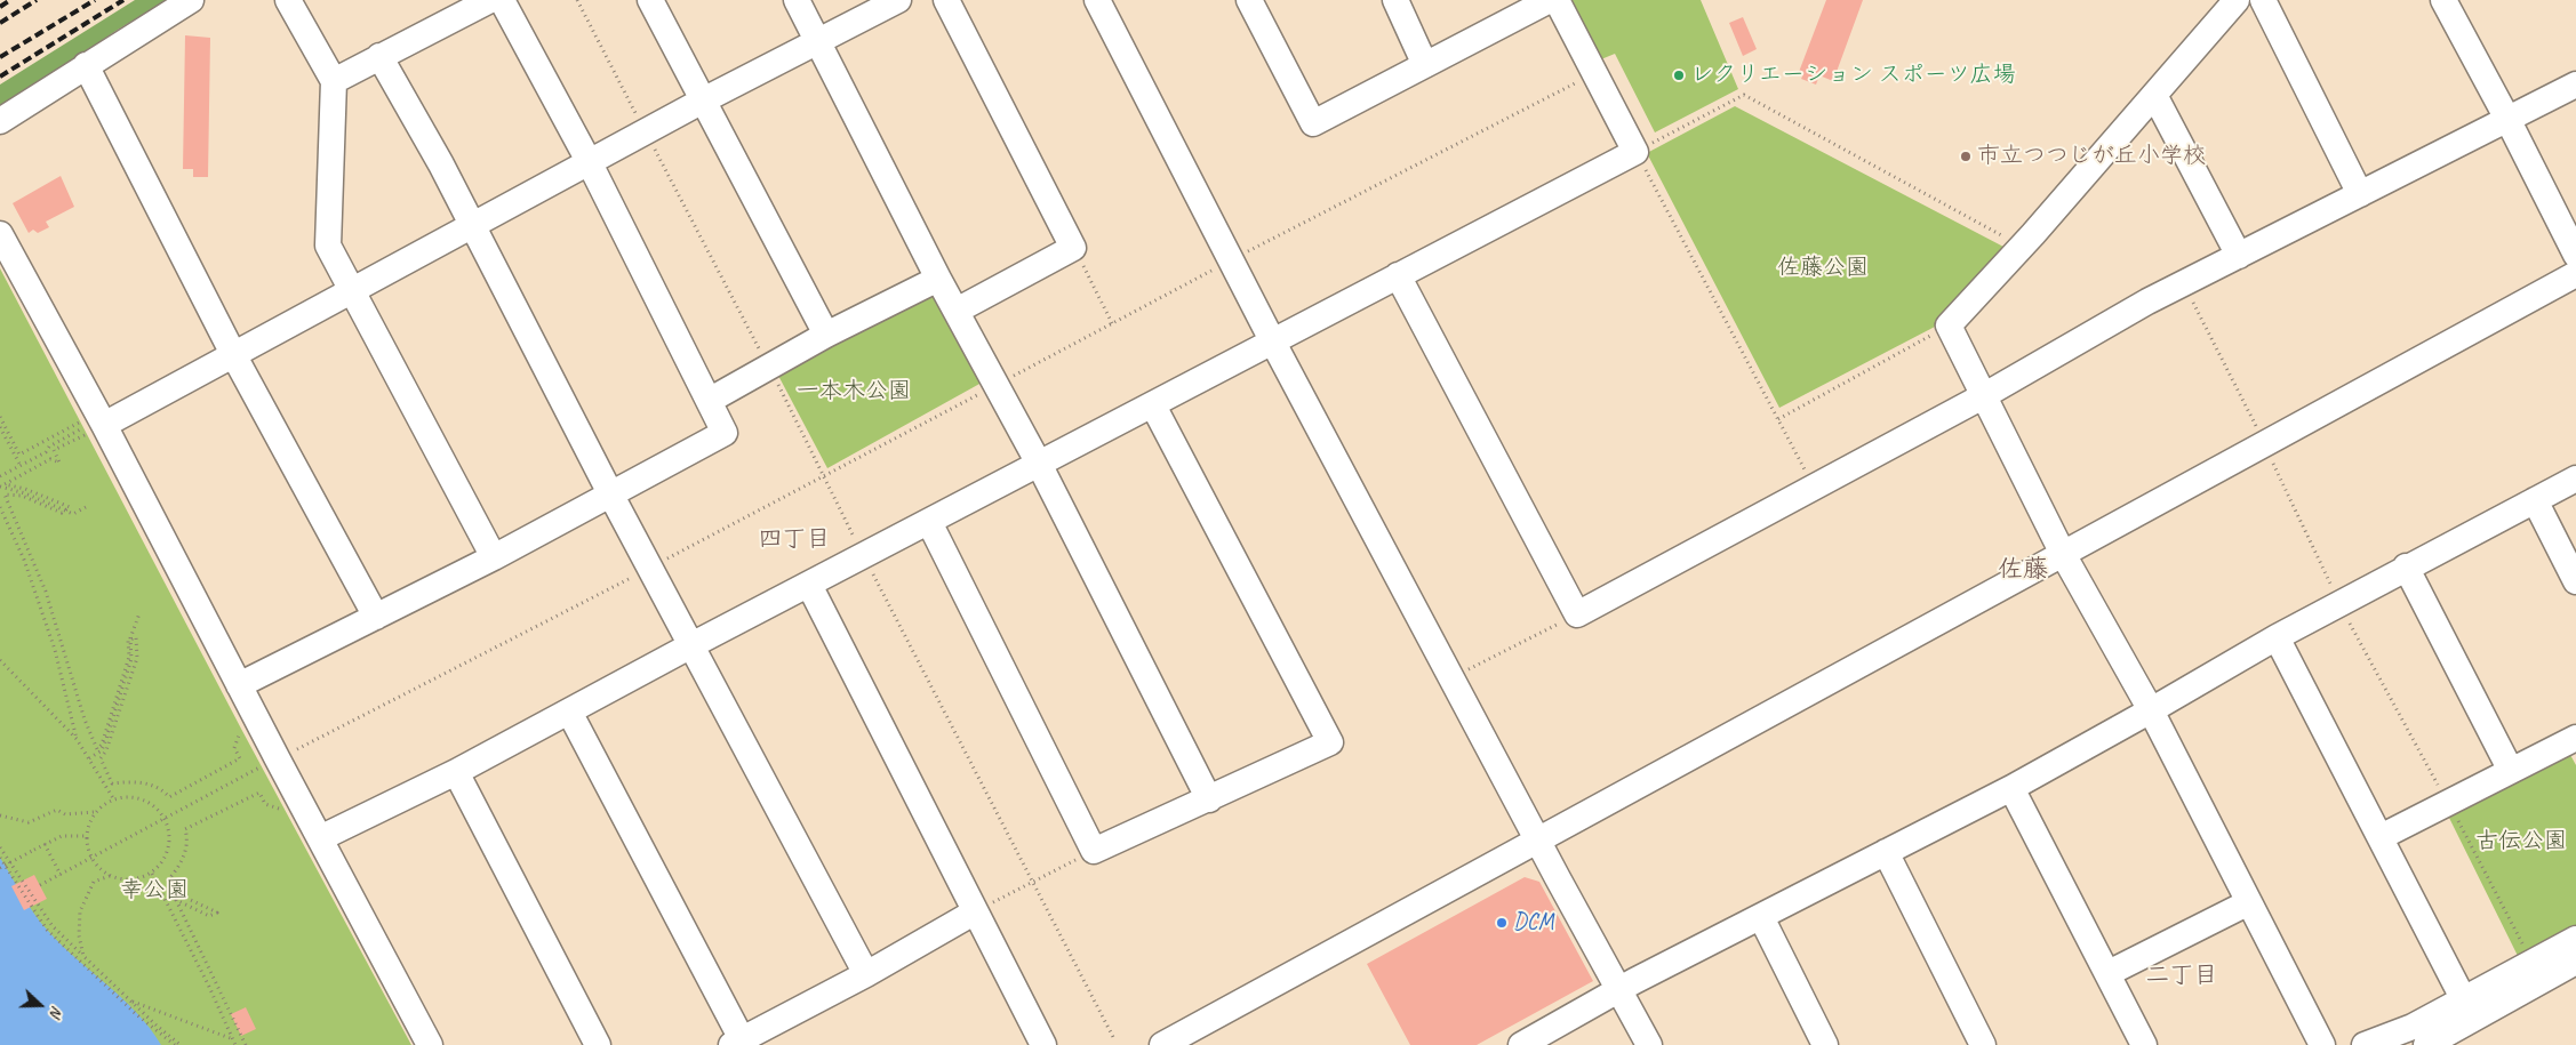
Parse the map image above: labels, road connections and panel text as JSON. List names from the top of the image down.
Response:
{
  "districts": ["四丁目", "佐藤", "二丁目"],
  "parks": [
    "佐藤公園",
    "一本木公園",
    "古伝公園",
    "幸公園"
  ],
  "places": ["レクリエーション スポーツ広場", "市立つつじが丘小学校", "DCM"],
  "north": "right"
}
